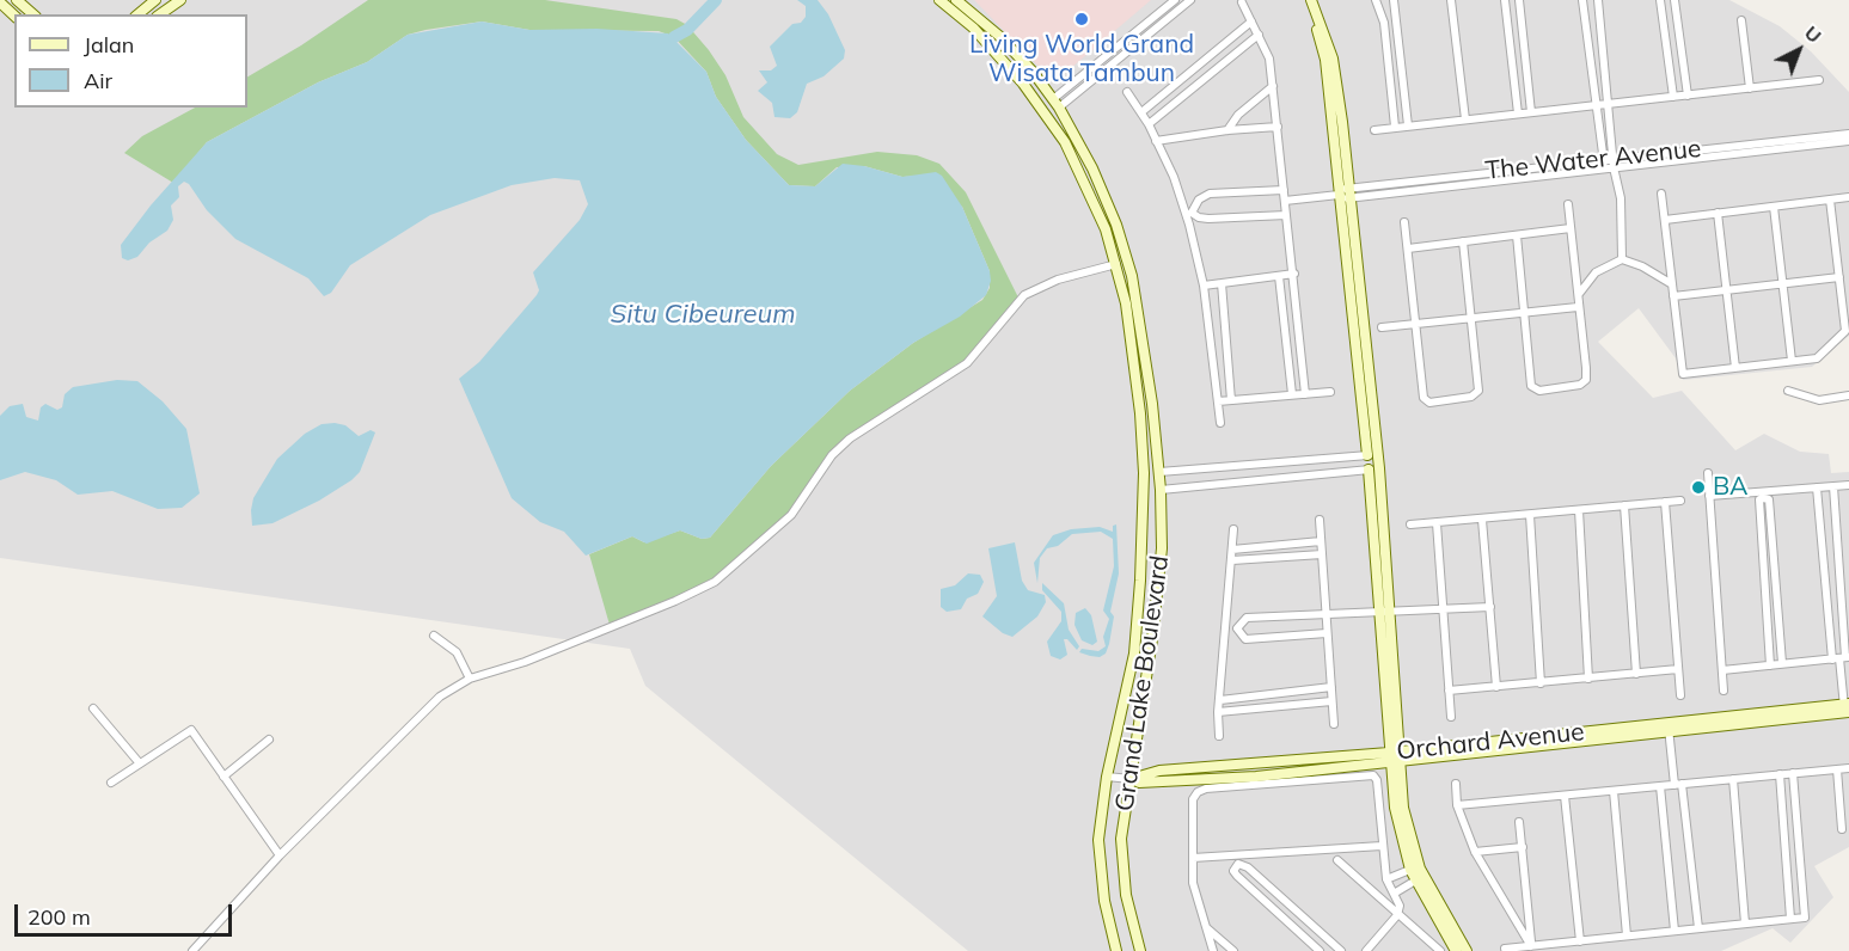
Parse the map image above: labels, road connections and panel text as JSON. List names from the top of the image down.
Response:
{
  "streets": {
    "street": ["The Water Avenue", "Grand Lake Boulevard", "Orchard Avenue"]
  },
  "crossings": [
    ["Grand Lake Boulevard", "Orchard Avenue"]
  ],
  "water": ["Situ Cibeureum"],
  "places": ["Living World Grand Wisata Tambun", "BA"],
  "legend": ["Jalan", "Air"],
  "scale_bar": "200 m",
  "north": "top right"
}
